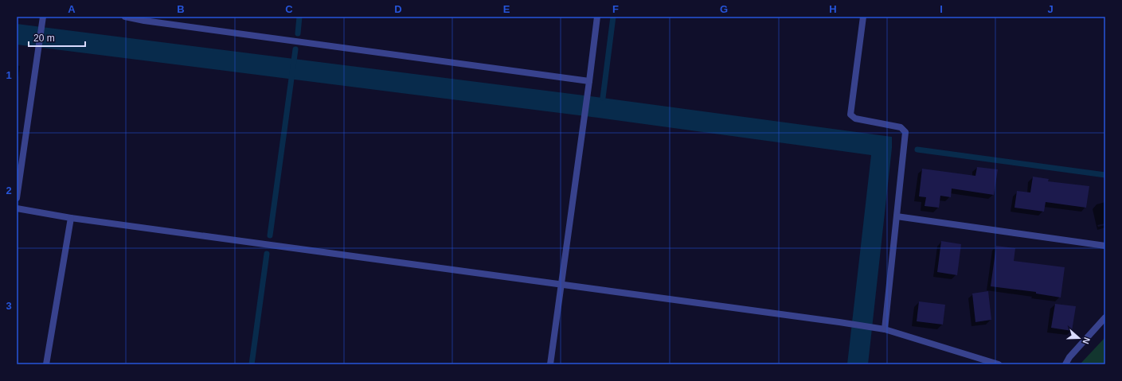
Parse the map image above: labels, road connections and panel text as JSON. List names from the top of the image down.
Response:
{
  "scale_bar": "20 m",
  "north": "right",
  "grid": {
    "columns": [
      "A",
      "B",
      "C",
      "D",
      "E",
      "F",
      "G",
      "H",
      "I",
      "J"
    ],
    "rows": ["1", "2", "3"]
  }
}
